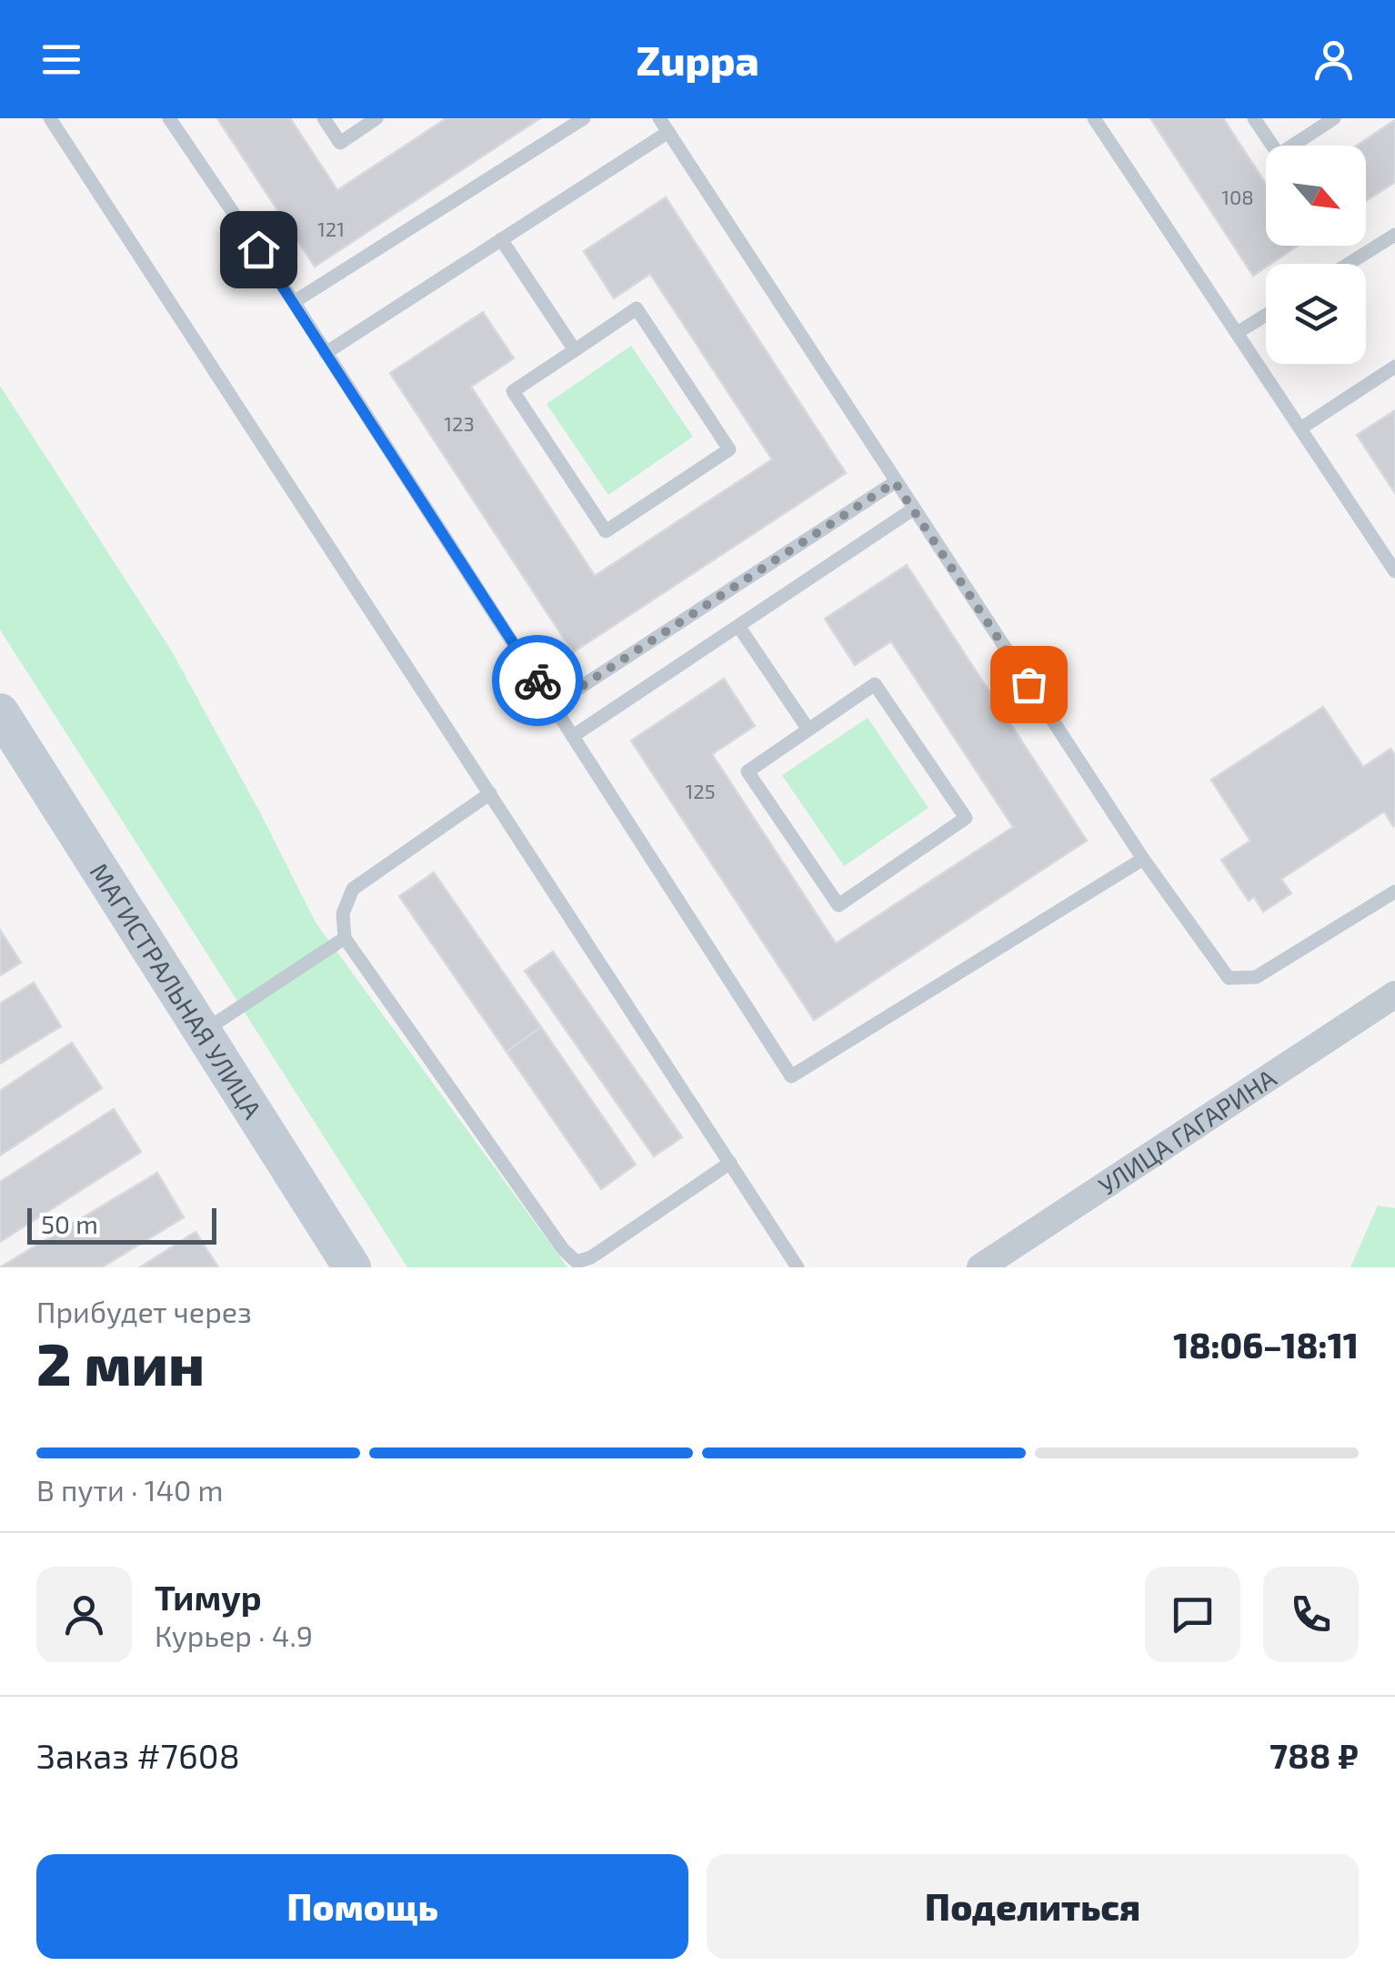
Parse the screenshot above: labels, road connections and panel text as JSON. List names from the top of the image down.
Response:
{
  "streets": {
    "main road": ["МАГИСТРАЛЬНАЯ УЛИЦА"],
    "street": ["УЛИЦА ГАГАРИНА"]
  },
  "house_numbers": [
    "108",
    "121",
    "123",
    "125"
  ],
  "scale_bar": "50 m",
  "north": "bottom right",
  "page": {
    "header": "Zuppa",
    "scale": "50 m",
    "heading": ["2 мин", "Прибудет через", "18:06–18:11"],
    "panel": [
      "Тимур",
      "Курьер · 4.9",
      "Заказ #7608",
      "788 ₽"
    ],
    "bar": "В пути · 140 m",
    "buttons": ["Помощь", "Поделиться"]
  }
}
